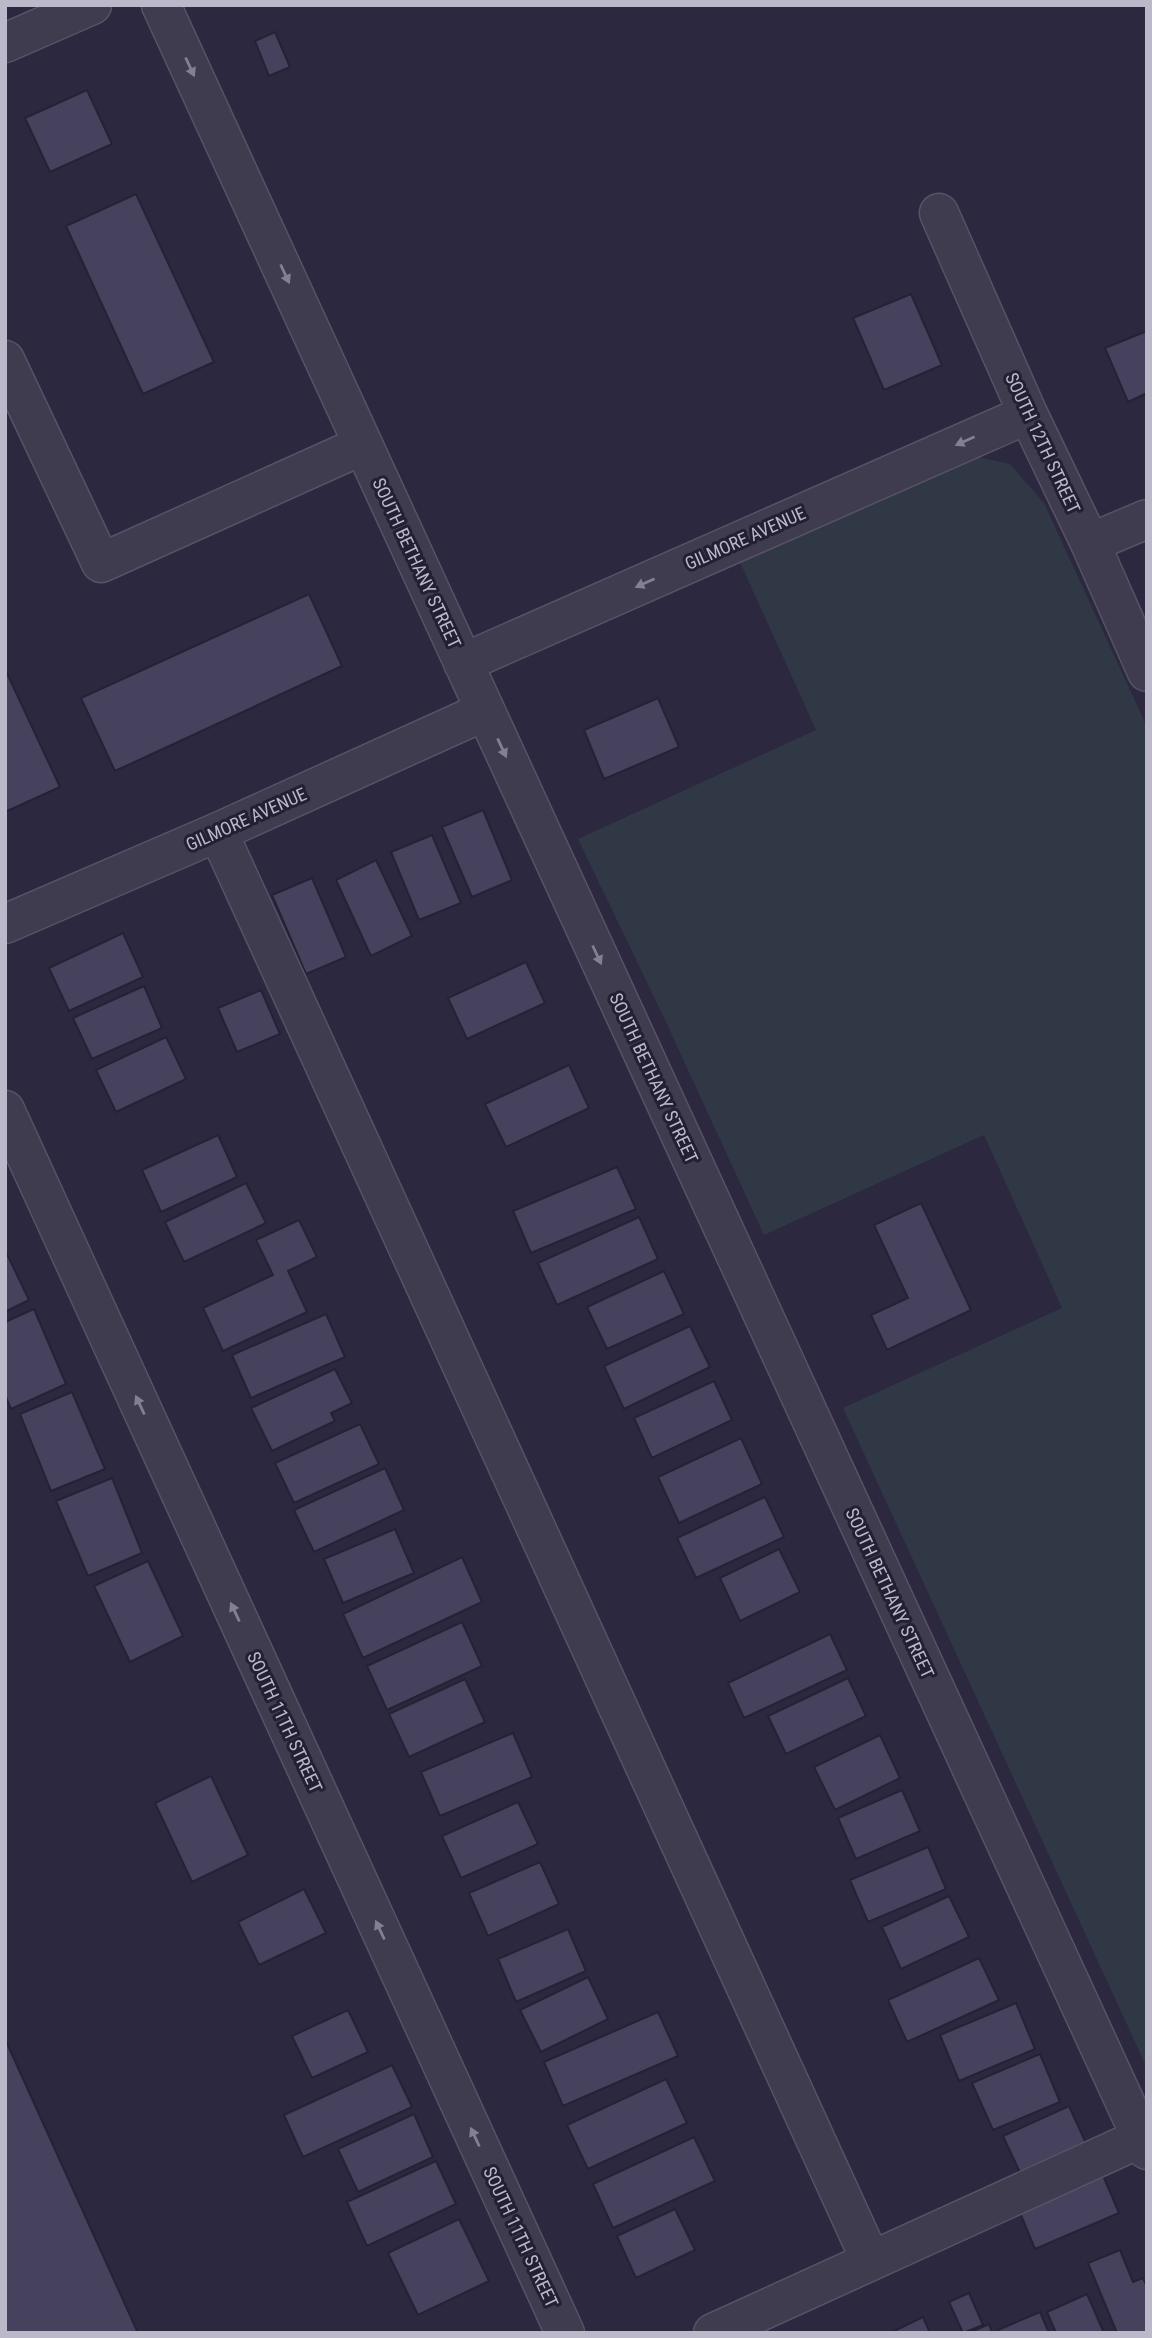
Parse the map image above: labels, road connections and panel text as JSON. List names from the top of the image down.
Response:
{
  "streets": {
    "street": [
      "SOUTH 12TH STREET",
      "GILMORE AVENUE",
      "SOUTH BETHANY STREET",
      "SOUTH 11TH STREET"
    ]
  },
  "crossings": [
    ["SOUTH 12TH STREET", "GILMORE AVENUE"],
    ["GILMORE AVENUE", "SOUTH BETHANY STREET"]
  ],
  "one_way": ["GILMORE AVENUE"]
}
